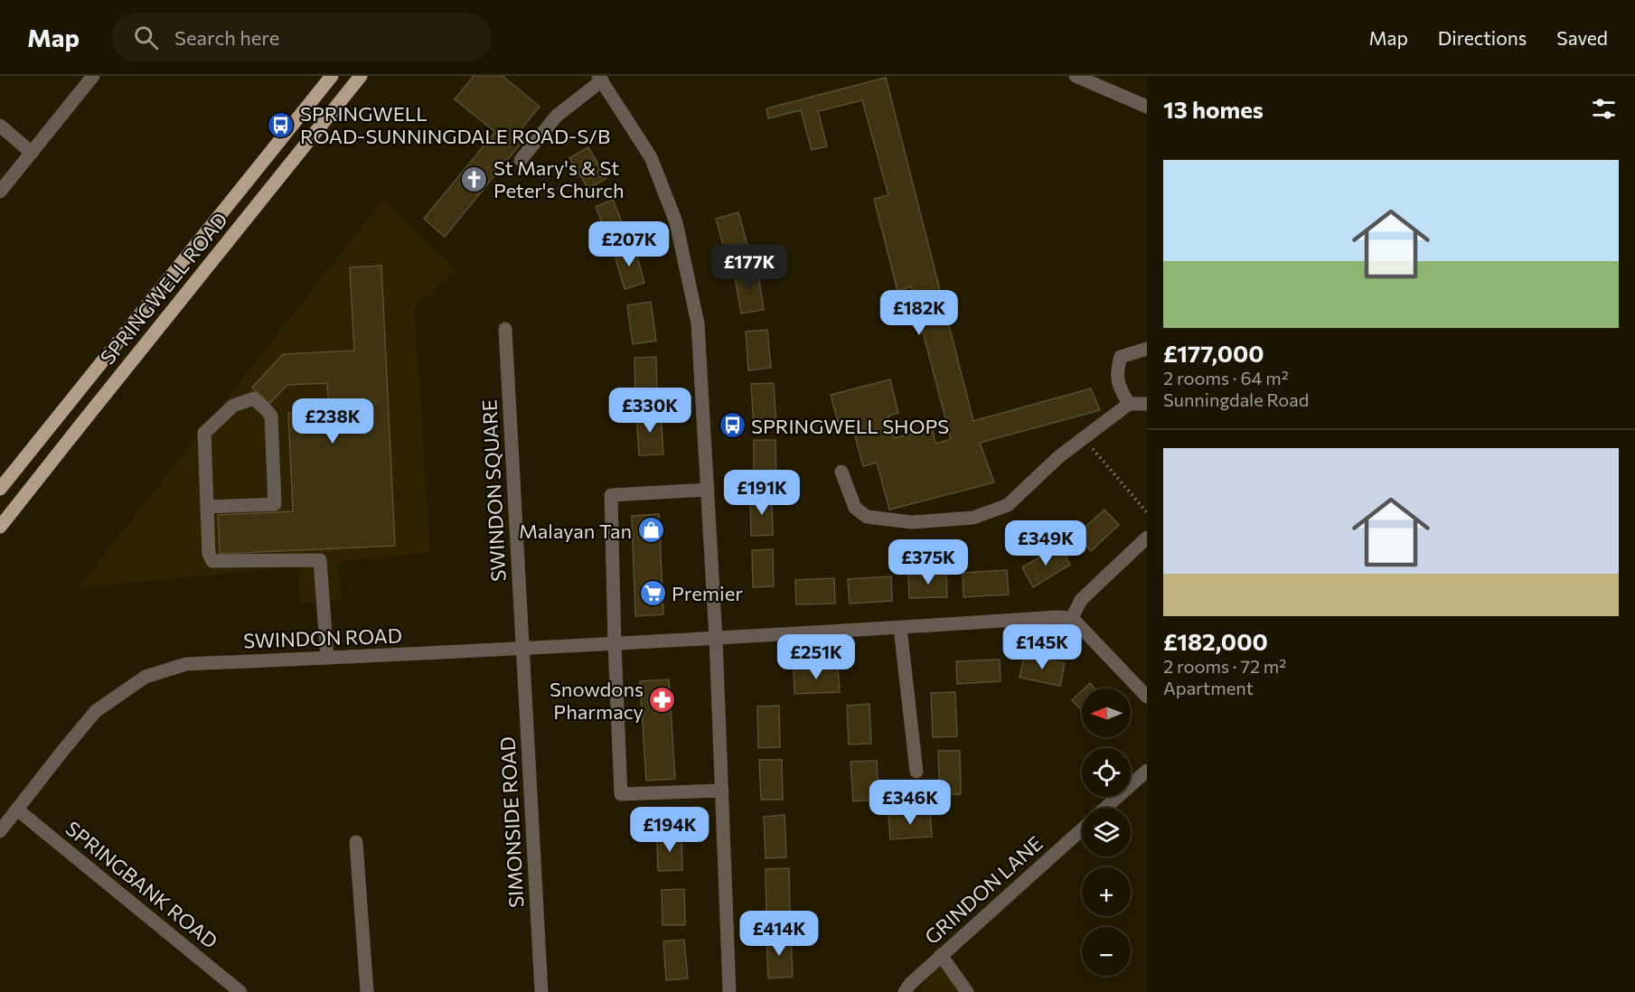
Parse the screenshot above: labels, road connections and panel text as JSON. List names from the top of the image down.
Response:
{
  "streets": {
    "main road": ["SPRINGWELL ROAD"],
    "street": [
      "SWINDON SQUARE",
      "SWINDON ROAD",
      "SIMONSIDE ROAD",
      "SPRINGBANK ROAD",
      "GRINDON LANE"
    ]
  },
  "crossings": [
    ["SWINDON SQUARE", "SWINDON ROAD"],
    ["SWINDON SQUARE", "SIMONSIDE ROAD"],
    ["SWINDON ROAD", "SIMONSIDE ROAD"],
    ["SWINDON ROAD", "SPRINGBANK ROAD"]
  ],
  "places": {
    "bus stop": ["SPRINGWELL ROAD-SUNNINGDALE ROAD-S/B", "SPRINGWELL SHOPS"],
    "church": ["St Mary's & St Peter's Church"],
    "shop": ["Malayan Tan"],
    "supermarket": ["Premier"],
    "pharmacy": ["Snowdons Pharmacy"]
  },
  "north": "left",
  "page": {
    "header": "Map",
    "search": "Search here",
    "nav": ["Map", "Directions", "Saved"],
    "heading": "13 homes",
    "list": [
      {
        "name": "£177,000",
        "note": "2 rooms · 64 m² · Sunningdale Road"
      },
      {
        "name": "£182,000",
        "note": "2 rooms · 72 m² · Apartment"
      }
    ],
    "price": [
      "£207K",
      "£177K",
      "£182K",
      "£330K",
      "£238K",
      "£191K",
      "£349K",
      "£375K",
      "£145K",
      "£251K",
      "£346K",
      "£194K",
      "£414K"
    ],
    "map_buttons": ["+", "−"]
  }
}
